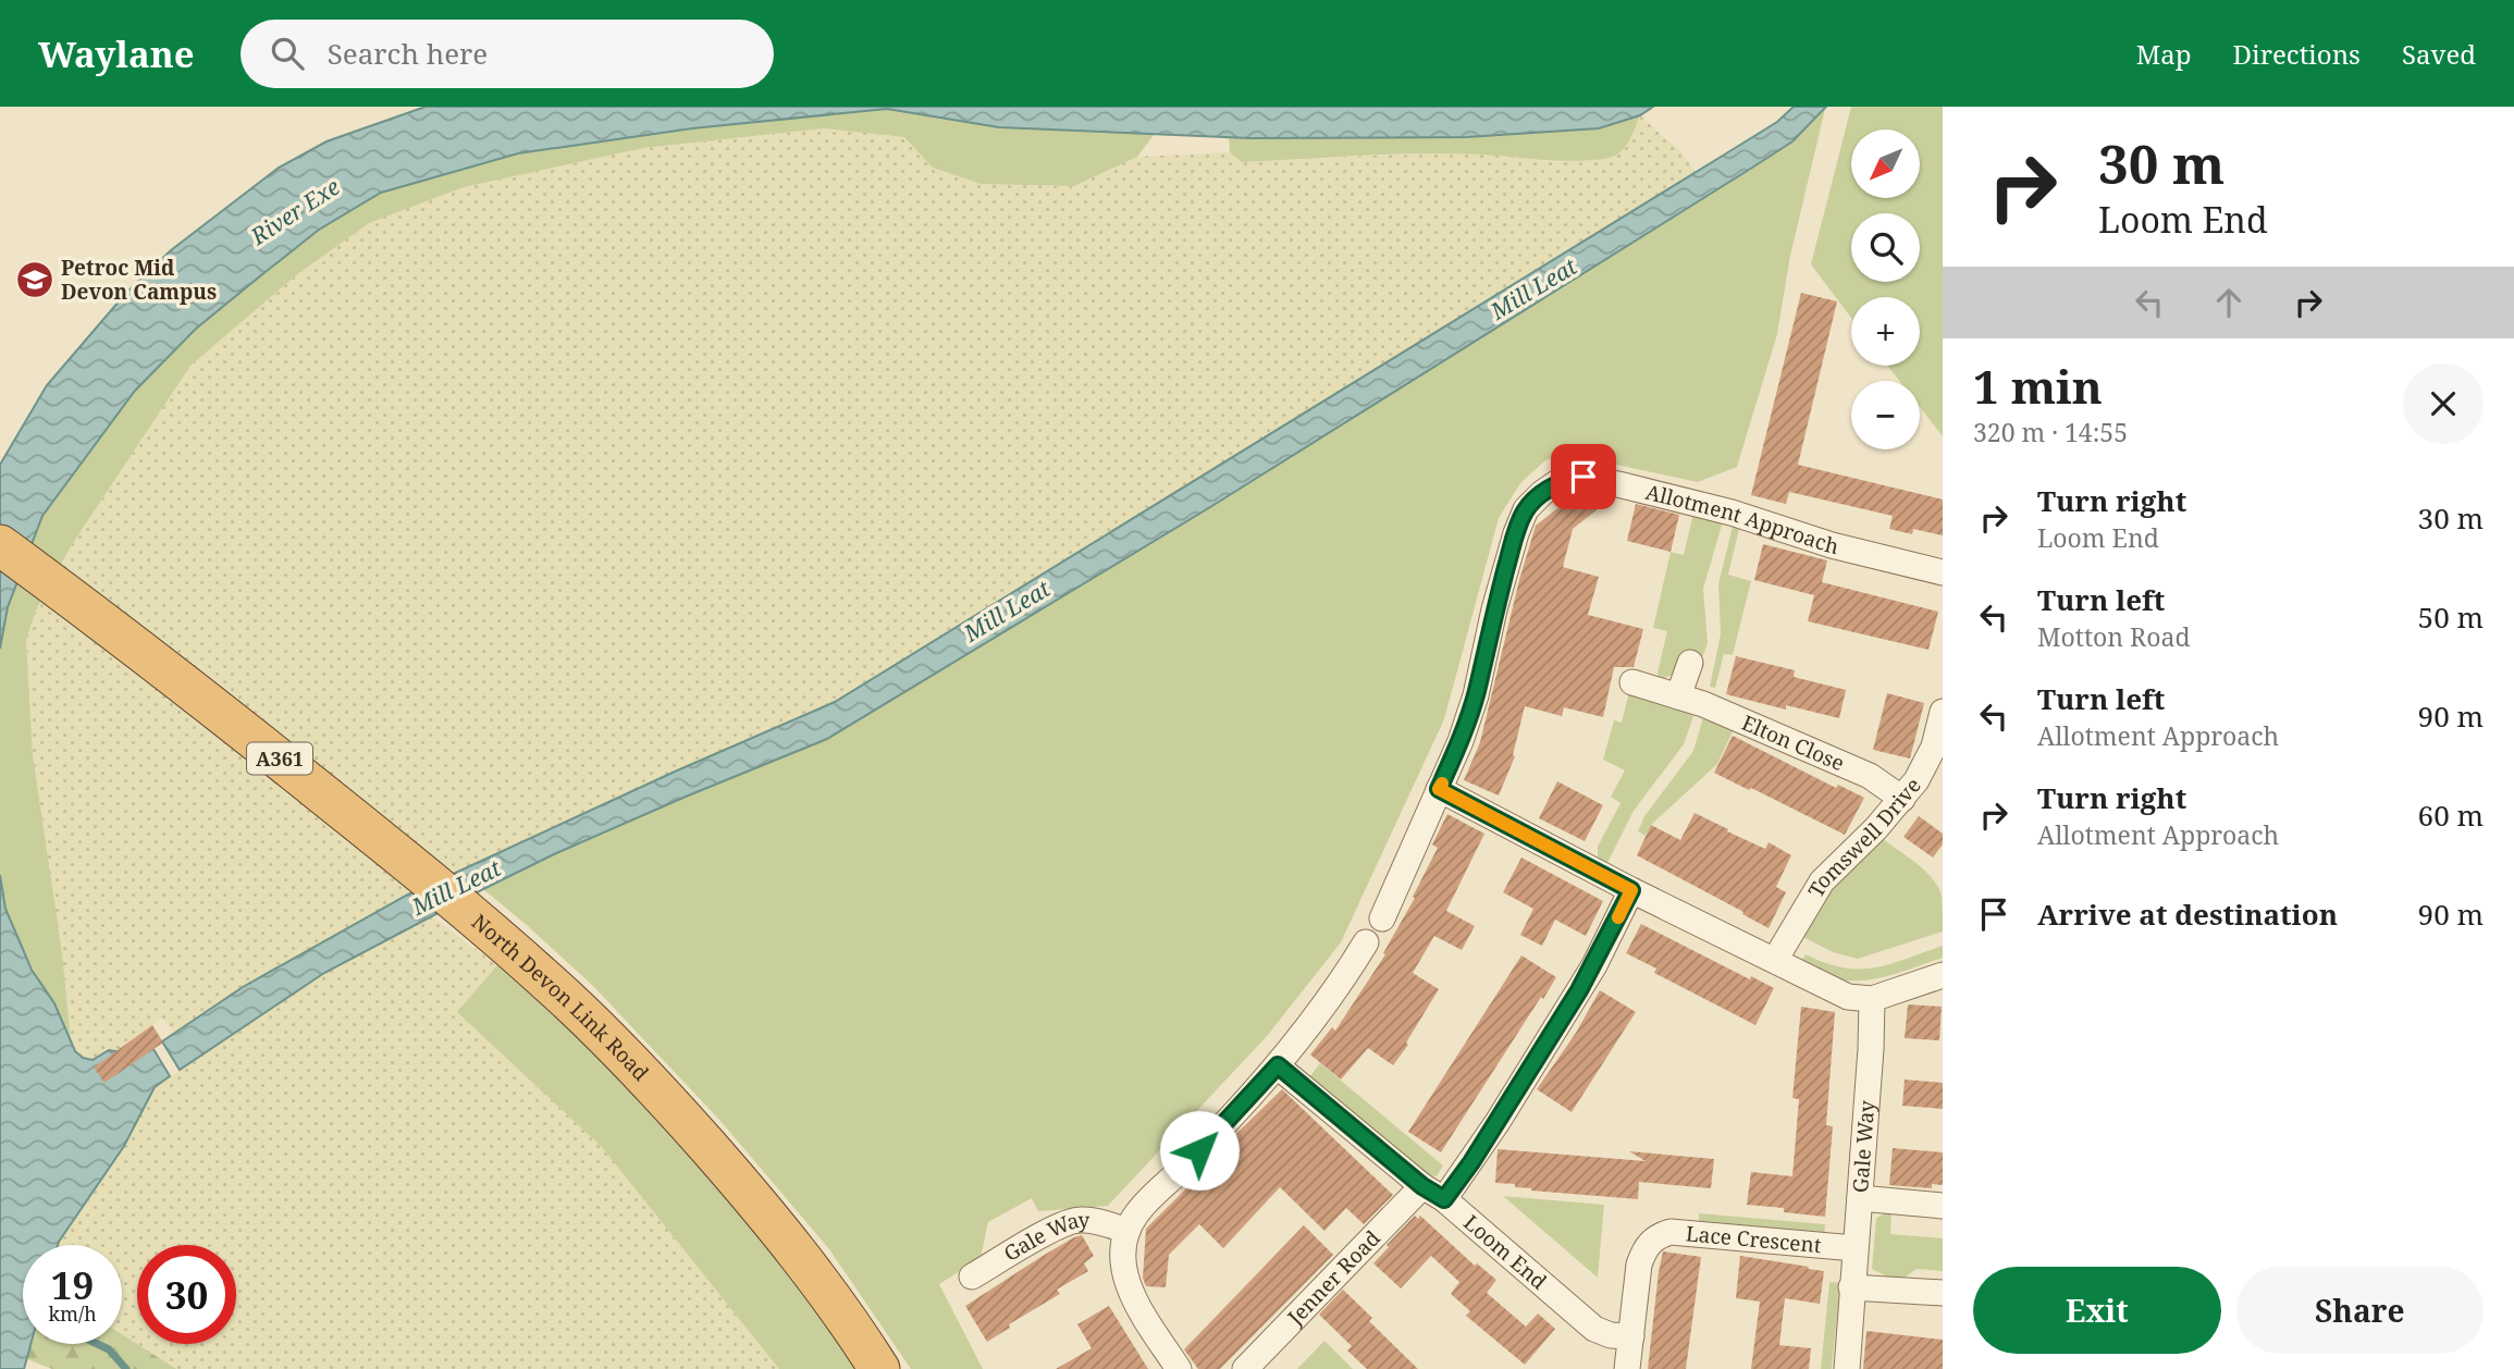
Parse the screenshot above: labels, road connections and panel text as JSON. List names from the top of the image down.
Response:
{
  "streets": {
    "highway": ["A361", "North Devon Link Road"],
    "street": [
      "Allotment Approach",
      "Elton Close",
      "Tomswell Drive",
      "Gale Way",
      "Lace Crescent",
      "Loom End",
      "Jenner Road"
    ]
  },
  "crossings": [
    ["Elton Close", "Tomswell Drive"],
    ["Gale Way", "Lace Crescent"],
    ["Lace Crescent", "Loom End"],
    ["Loom End", "Jenner Road"]
  ],
  "water": ["River Exe", "Mill Leat"],
  "places": {
    "school or university": ["Petroc Mid Devon Campus"]
  },
  "north": "bottom left",
  "page": {
    "header": "Waylane",
    "search": "Search here",
    "nav": ["Map", "Directions", "Saved"],
    "turn": ["30 m", "Loom End"],
    "map_buttons": ["+", "−"],
    "heading": ["1 min", "320 m · 14:55"],
    "list": [
      {
        "name": "Turn right",
        "note": "Loom End",
        "value": "30 m"
      },
      {
        "name": "Turn left",
        "note": "Motton Road",
        "value": "50 m"
      },
      {
        "name": "Turn left",
        "note": "Allotment Approach",
        "value": "90 m"
      },
      {
        "name": "Turn right",
        "note": "Allotment Approach",
        "value": "60 m"
      },
      {
        "name": "Arrive at destination",
        "value": "90 m"
      }
    ],
    "speed": "19 km/h",
    "limit": "30",
    "buttons": ["Exit", "Share"]
  }
}
